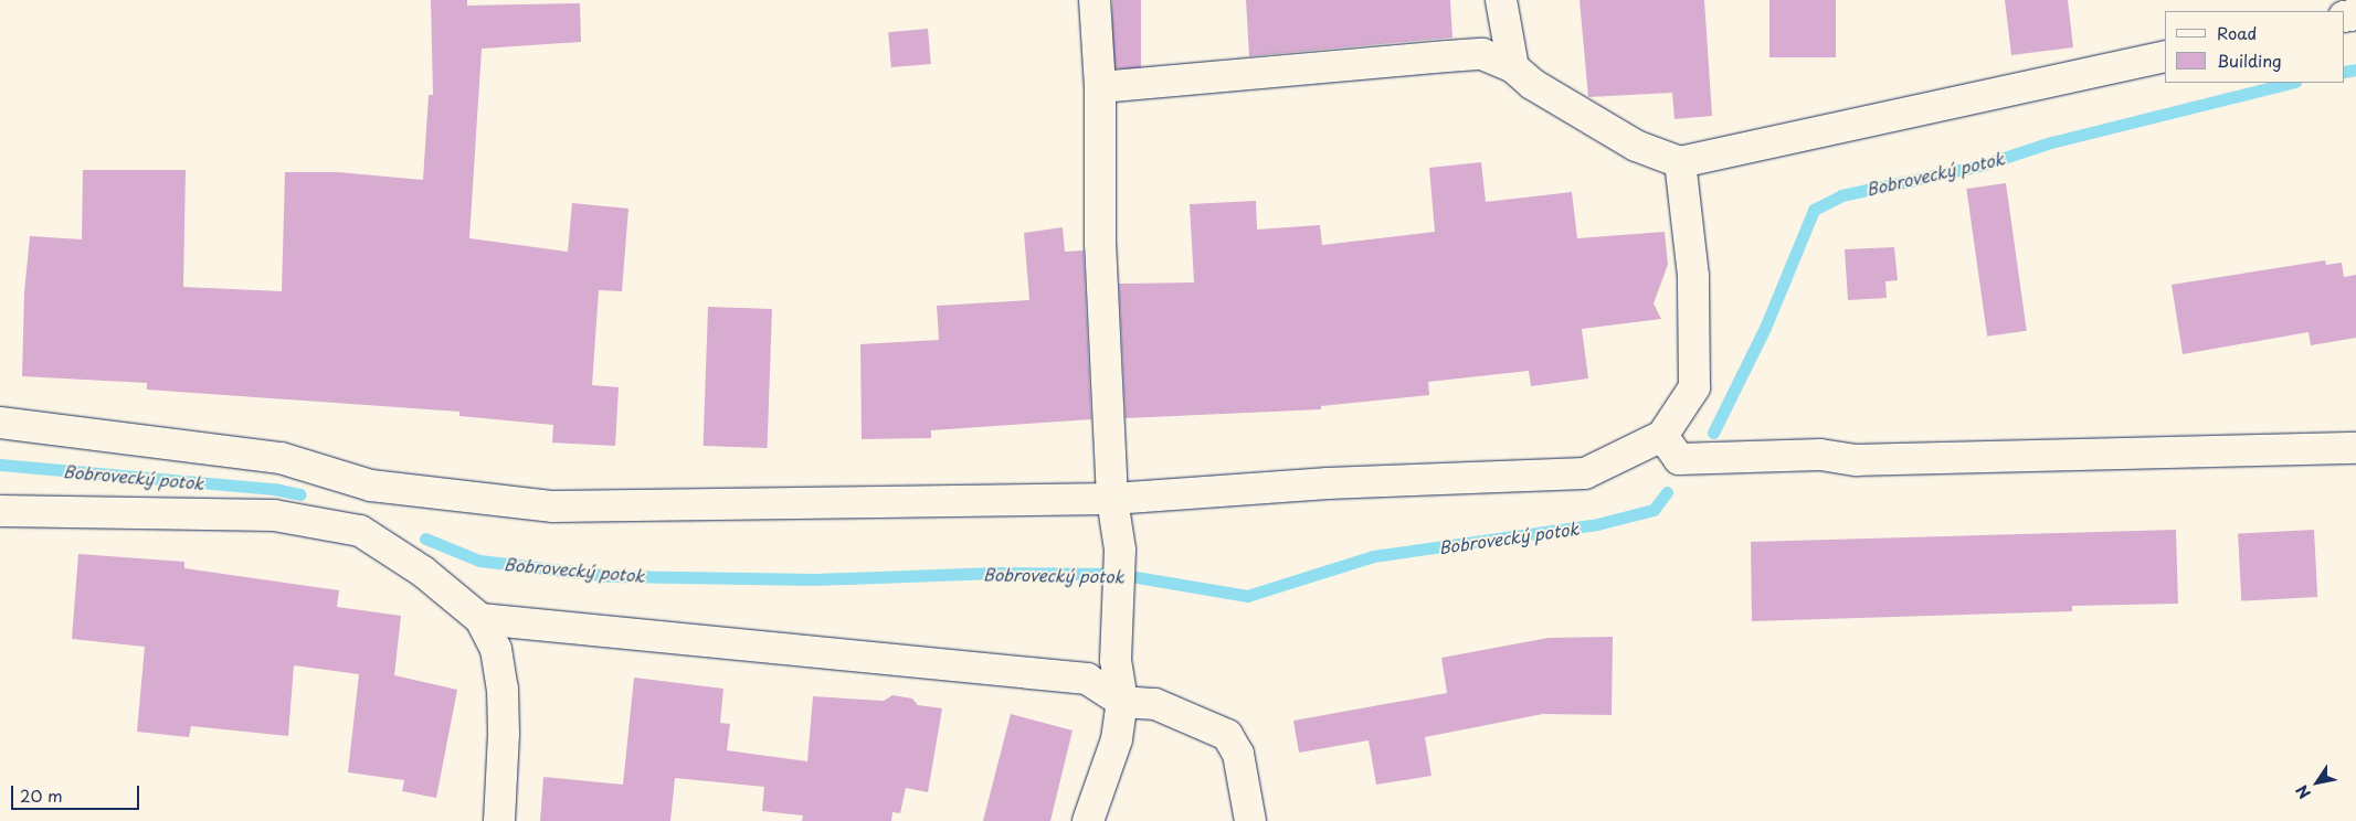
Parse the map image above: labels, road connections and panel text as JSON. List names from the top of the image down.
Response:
{
  "water": ["Bobrovecký potok"],
  "legend": ["Road", "Building"],
  "scale_bar": "20 m",
  "north": "bottom left"
}
